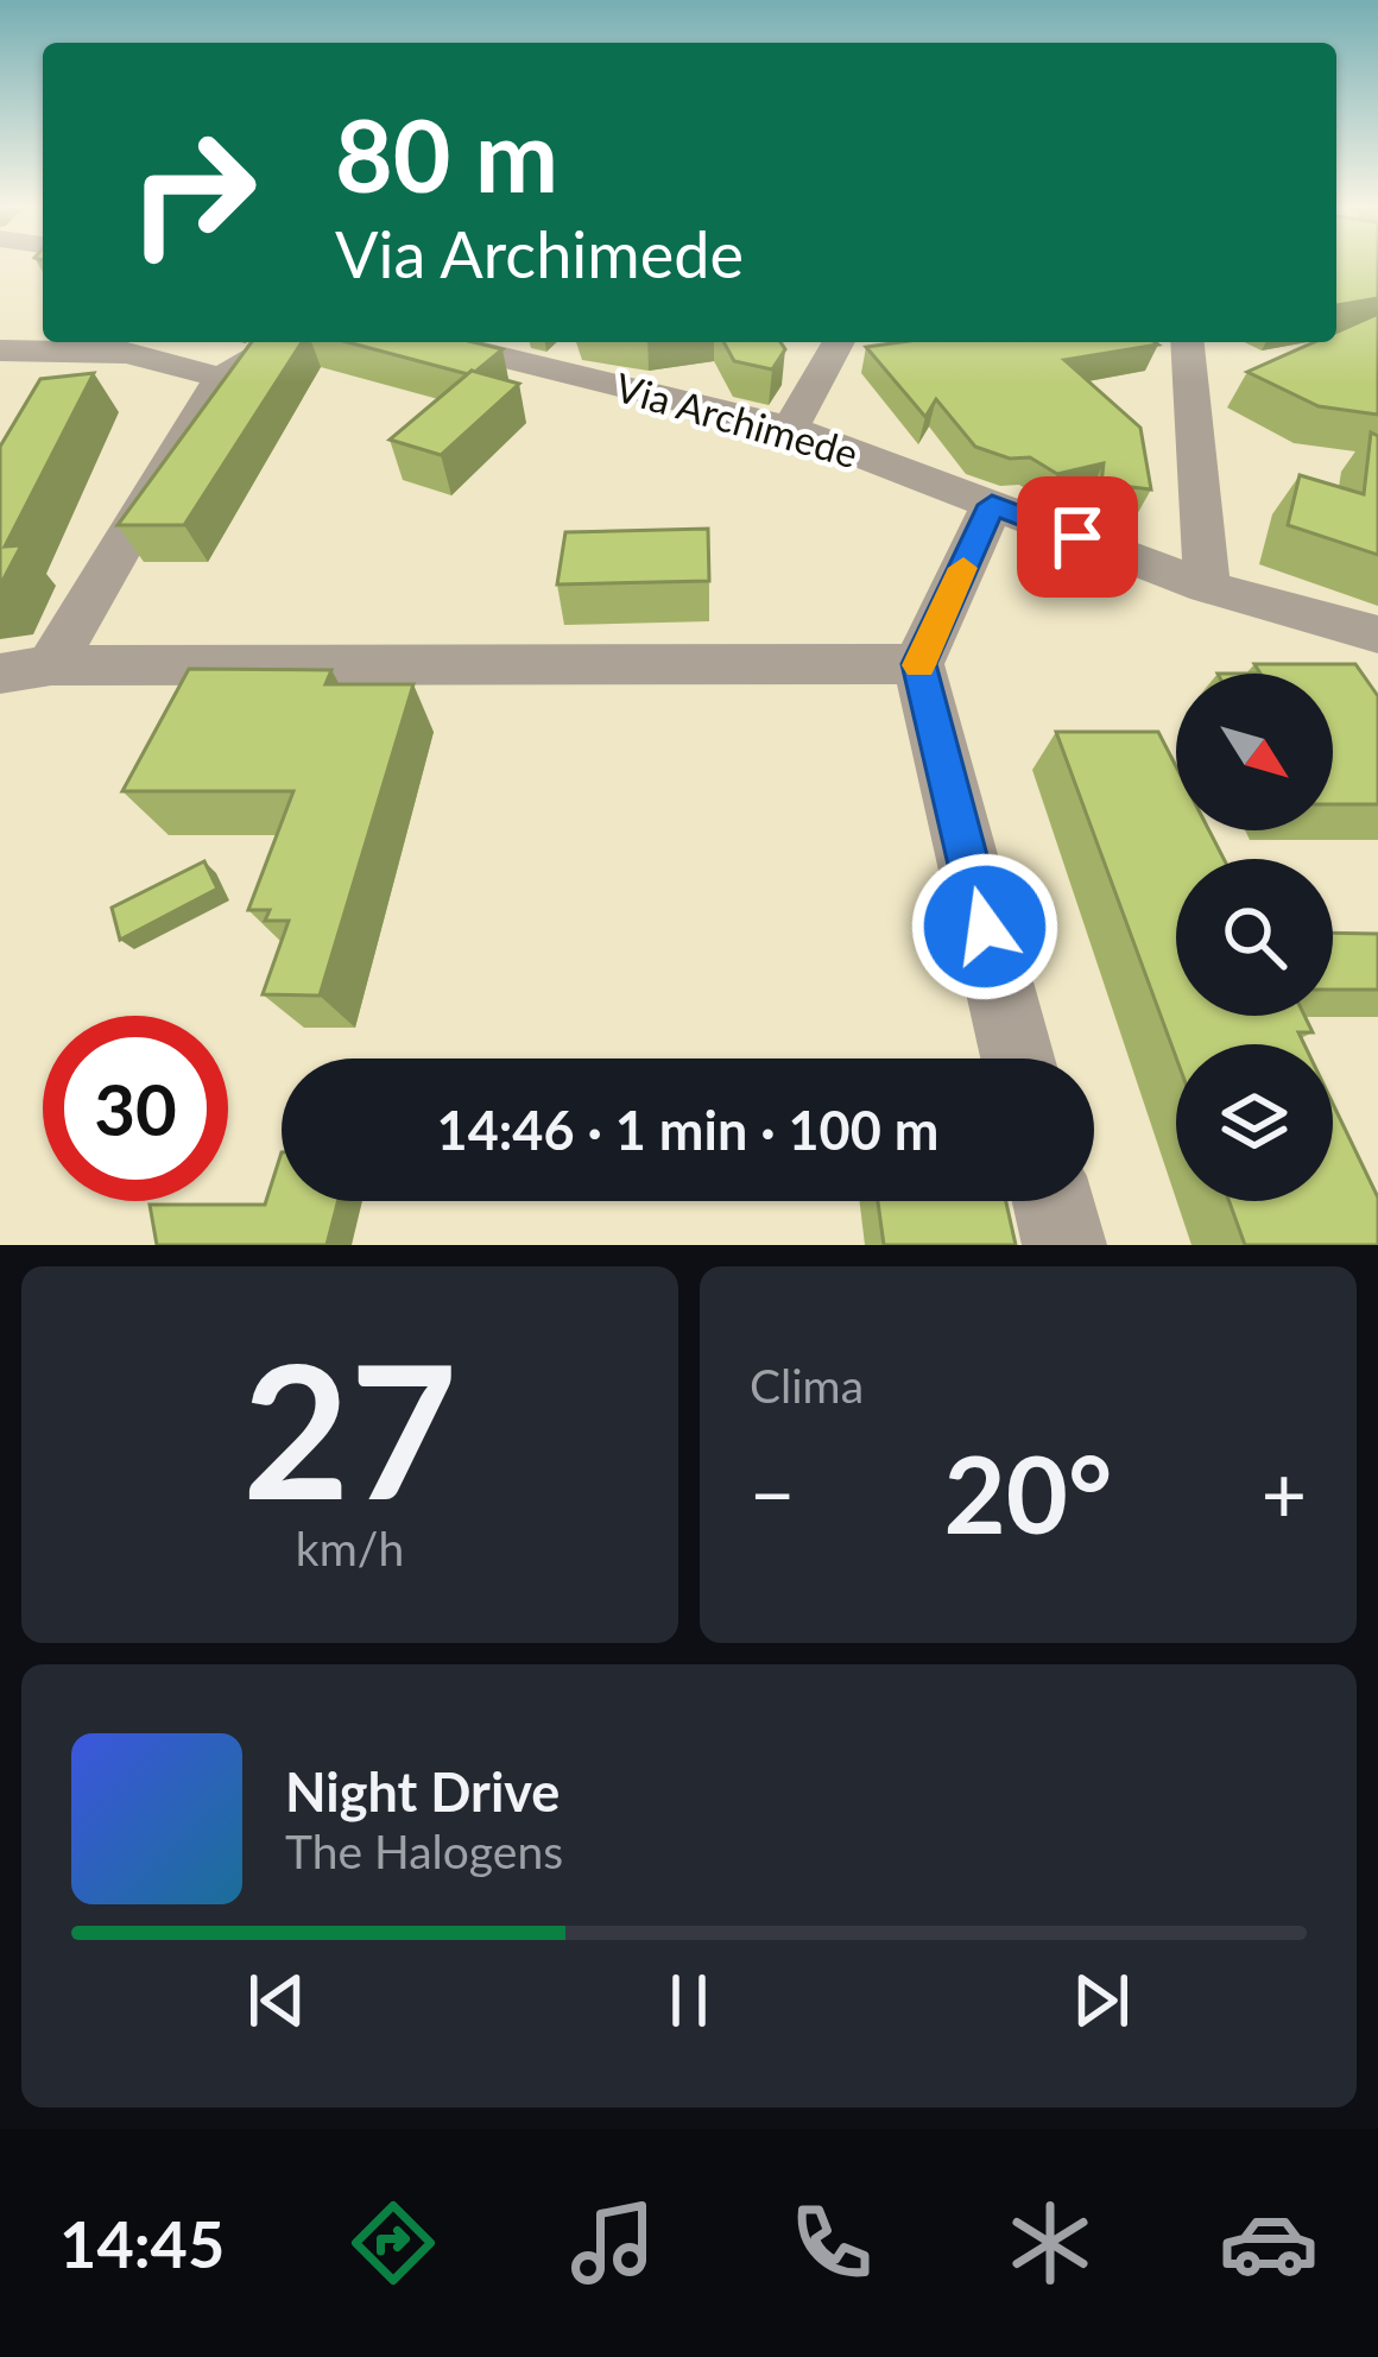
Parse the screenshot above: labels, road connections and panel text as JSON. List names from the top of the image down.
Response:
{
  "streets": {
    "street": ["Via Archimede"]
  },
  "north": "bottom right",
  "page": {
    "turn": ["80 m", "Via Archimede"],
    "limit": "30",
    "trip": "14:46 · 1 min · 100 m",
    "tile": [
      ["27", "km/h"],
      "Clima"
    ],
    "heat": ["−", "20°", "+"],
    "song": ["Night Drive", "The Halogens"],
    "tabs": "14:45"
  }
}
